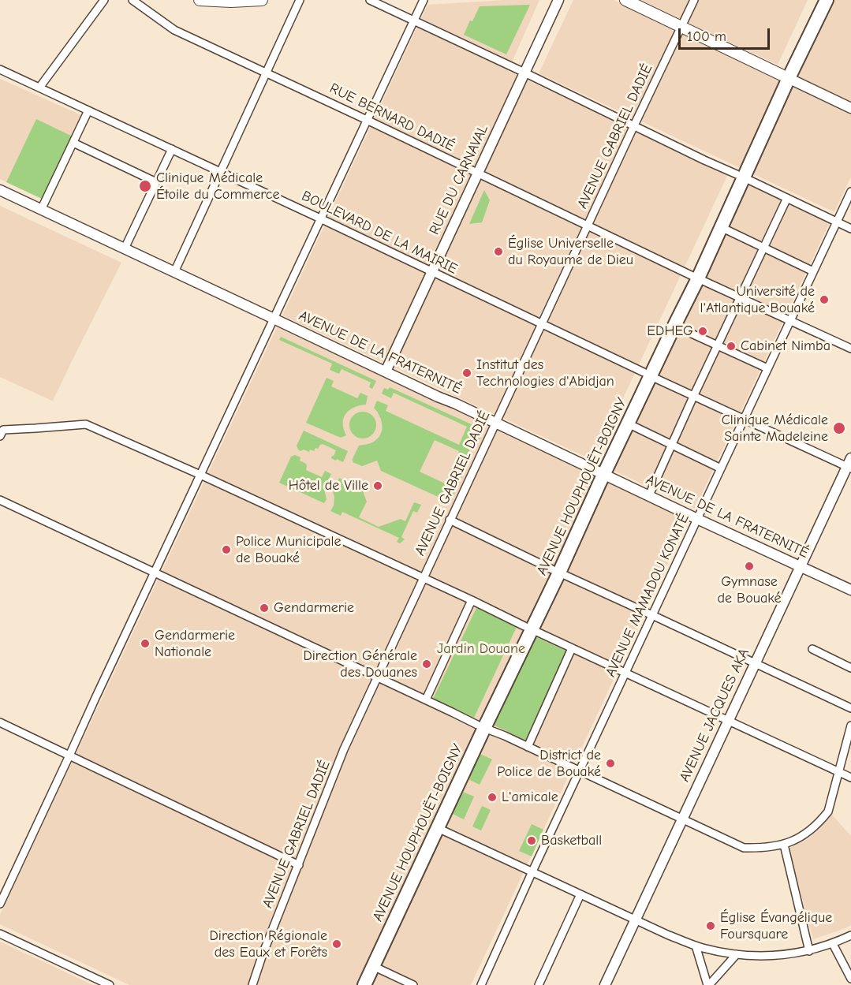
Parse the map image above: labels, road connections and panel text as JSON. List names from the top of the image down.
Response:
{
  "streets": {
    "highway": ["AVENUE HOUPHOUËT-BOIGNY"],
    "street": [
      "RUE BERNARD DADIÉ",
      "AVENUE GABRIEL DADIÉ",
      "RUE DU CARNAVAL",
      "BOULEVARD DE LA MAIRIE",
      "AVENUE DE LA FRATERNITÉ",
      "AVENUE MAMADOU KONATÉ",
      "AVENUE JACQUES AKA"
    ]
  },
  "crossings": [
    ["RUE BERNARD DADIÉ", "AVENUE GABRIEL DADIÉ"],
    ["RUE BERNARD DADIÉ", "RUE DU CARNAVAL"],
    ["RUE BERNARD DADIÉ", "AVENUE HOUPHOUËT-BOIGNY"],
    ["RUE BERNARD DADIÉ", "AVENUE MAMADOU KONATÉ"],
    ["AVENUE GABRIEL DADIÉ", "BOULEVARD DE LA MAIRIE"],
    ["AVENUE GABRIEL DADIÉ", "AVENUE DE LA FRATERNITÉ"],
    ["RUE DU CARNAVAL", "BOULEVARD DE LA MAIRIE"],
    ["RUE DU CARNAVAL", "AVENUE DE LA FRATERNITÉ"],
    ["BOULEVARD DE LA MAIRIE", "AVENUE HOUPHOUËT-BOIGNY"],
    ["BOULEVARD DE LA MAIRIE", "AVENUE MAMADOU KONATÉ"],
    ["BOULEVARD DE LA MAIRIE", "AVENUE JACQUES AKA"],
    ["AVENUE DE LA FRATERNITÉ", "AVENUE HOUPHOUËT-BOIGNY"],
    ["AVENUE DE LA FRATERNITÉ", "AVENUE MAMADOU KONATÉ"],
    ["AVENUE DE LA FRATERNITÉ", "AVENUE JACQUES AKA"]
  ],
  "parks": ["Jardin Douane"],
  "places": [
    "Clinique Médicale Étoile du Commerce",
    "Église Universelle du Royaume de Dieu",
    "Université de l'Atlantique Bouaké",
    "EDHEG",
    "Cabinet Nimba",
    "Institut des Technologies d'Abidjan",
    "Clinique Médicale Sainte Madeleine",
    "Hôtel de Ville",
    "Police Municipale de Bouaké",
    "Gymnase de Bouaké",
    "Gendarmerie",
    "Gendarmerie Nationale",
    "Direction Générale des Douanes",
    "District de Police de Bouaké",
    "L'amicale",
    "Basketball",
    "Église Évangélique Foursquare",
    "Direction Régionale des Eaux et Forêts"
  ],
  "scale_bar": "100 m"
}
